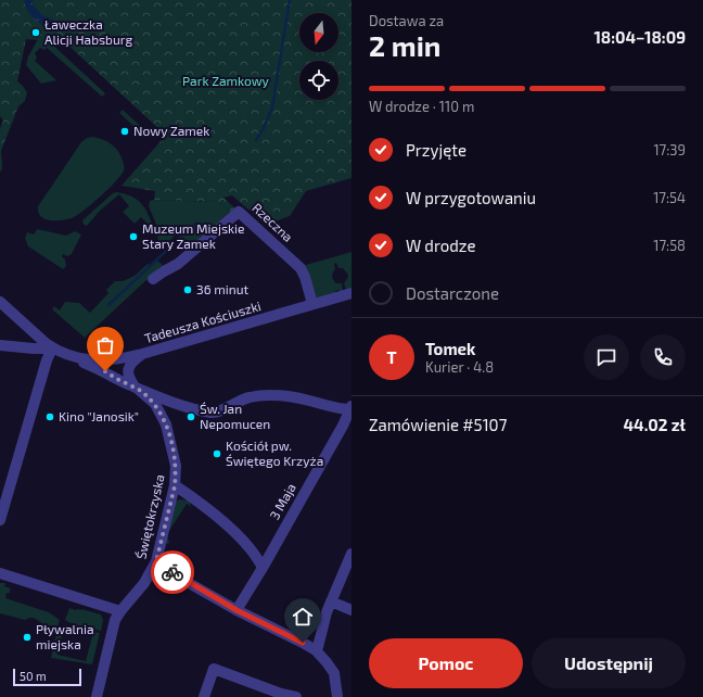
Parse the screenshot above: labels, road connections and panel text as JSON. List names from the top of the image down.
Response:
{
  "streets": {
    "street": [
      "Rzeczna",
      "Tadeusza Kościuszki",
      "3 Maja",
      "Świętokrzyska"
    ]
  },
  "crossings": [
    ["Rzeczna", "Tadeusza Kościuszki"]
  ],
  "parks": ["Park Zamkowy"],
  "places": [
    "Ławeczka Alicji Habsburg",
    "Nowy Zamek",
    "Muzeum Miejskie Stary Zamek",
    "36 minut",
    "Kino \"Janosik\"",
    "Św. Jan Nepomucen",
    "Kościół pw. Świętego Krzyża",
    "Pływalnia miejska"
  ],
  "scale_bar": "50 m",
  "north": "bottom",
  "page": {
    "heading": ["2 min", "Dostawa za", "18:04–18:09"],
    "panel": [
      "Tomek",
      "Kurier · 4.8",
      "Zamówienie #5107",
      "44.02 zł"
    ],
    "bar": "W drodze · 110 m",
    "list": [
      ["Przyjęte", "17:39"],
      ["W przygotowaniu", "17:54"],
      ["W drodze", "17:58"],
      "Dostarczone"
    ],
    "round": "T",
    "buttons": ["Pomoc", "Udostępnij"],
    "scale": "50 m"
  }
}
